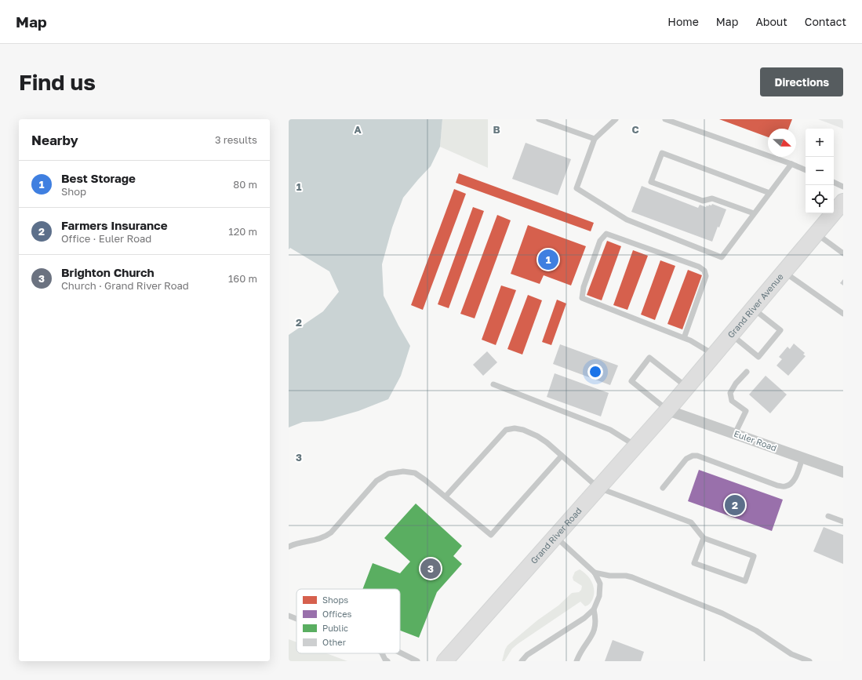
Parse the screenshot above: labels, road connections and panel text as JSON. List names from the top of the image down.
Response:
{
  "streets": {
    "main road": ["Grand River Avenue", "Grand River Road"],
    "street": ["Euler Road"]
  },
  "crossings": [
    ["Grand River Avenue", "Euler Road"],
    ["Grand River Avenue", "Grand River Road"],
    ["Euler Road", "Grand River Road"]
  ],
  "legend": [
    "Shops",
    "Offices",
    "Public",
    "Other"
  ],
  "north": "right",
  "page": {
    "header": "Map",
    "nav": [
      "Home",
      "Map",
      "About",
      "Contact"
    ],
    "buttons": "Directions",
    "title": "Find us",
    "heading": ["Nearby", "3 results"],
    "map_buttons": ["+", "−"],
    "list": [
      {
        "mark": "1",
        "name": "Best Storage",
        "note": "Shop",
        "value": "80 m"
      },
      {
        "mark": "2",
        "name": "Farmers Insurance",
        "note": "Office · Euler Road",
        "value": "120 m"
      },
      {
        "mark": "3",
        "name": "Brighton Church",
        "note": "Church · Grand River Road",
        "value": "160 m"
      }
    ],
    "pins": ["1", "2", "3"]
  },
  "grid": {
    "columns": ["A", "B", "C"],
    "rows": ["1", "2", "3"]
  }
}
